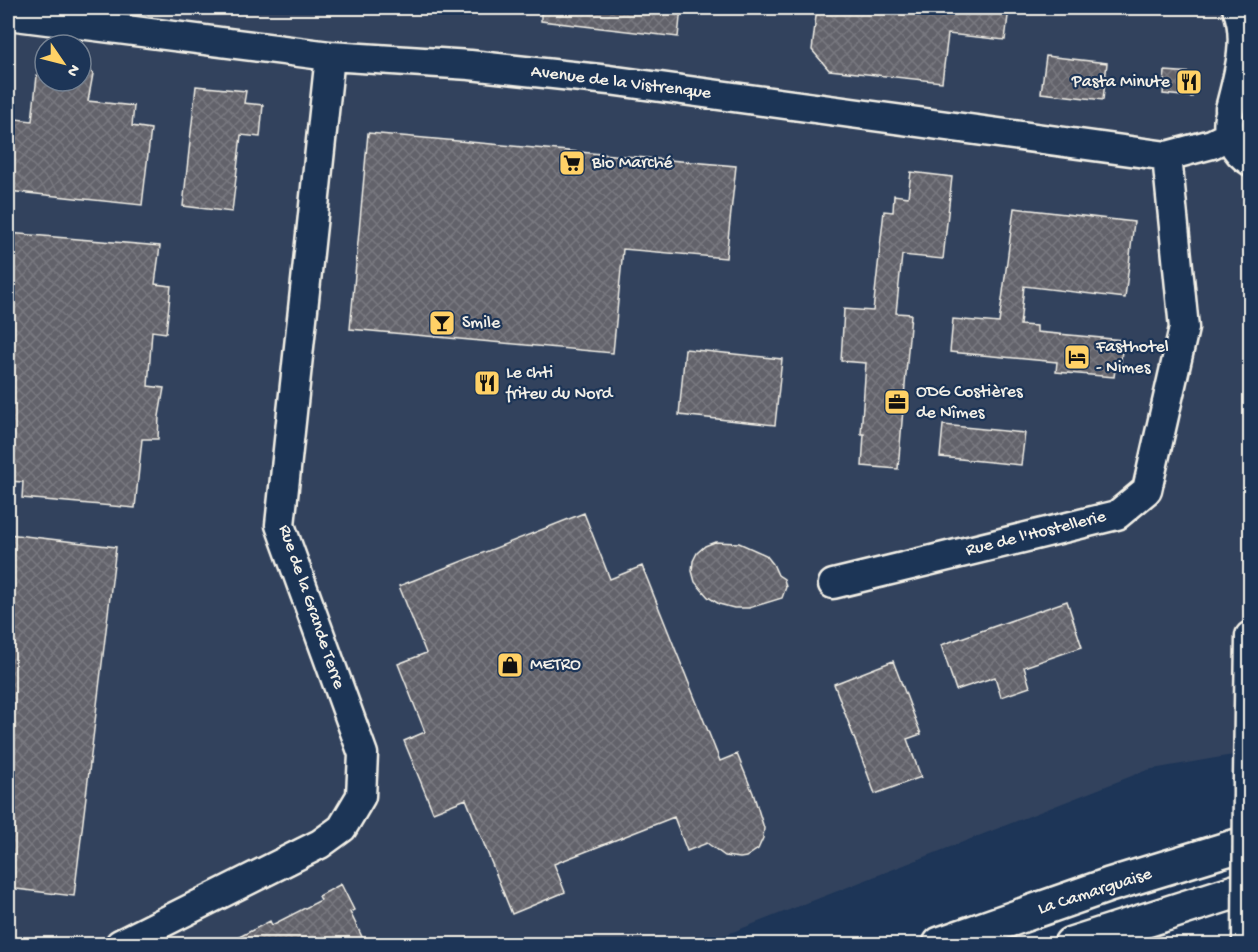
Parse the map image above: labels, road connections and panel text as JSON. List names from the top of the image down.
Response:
{
  "streets": {
    "highway": ["La Camarguaise"],
    "street": ["Avenue de la Vistrenque", "Rue de l'Hostellerie", "Rue de la Grande Terre"]
  },
  "crossings": [
    ["Avenue de la Vistrenque", "Rue de l'Hostellerie"],
    ["Avenue de la Vistrenque", "Rue de la Grande Terre"]
  ],
  "places": {
    "restaurant": ["Pasta Minute", "Le chti friteu du Nord"],
    "supermarket": ["Bio Marché"],
    "bar": ["Smile"],
    "hotel": ["Fasthotel - Nimes"],
    "office": ["ODG Costières de Nîmes"],
    "shop": ["METRO"]
  },
  "north": "bottom right"
}
